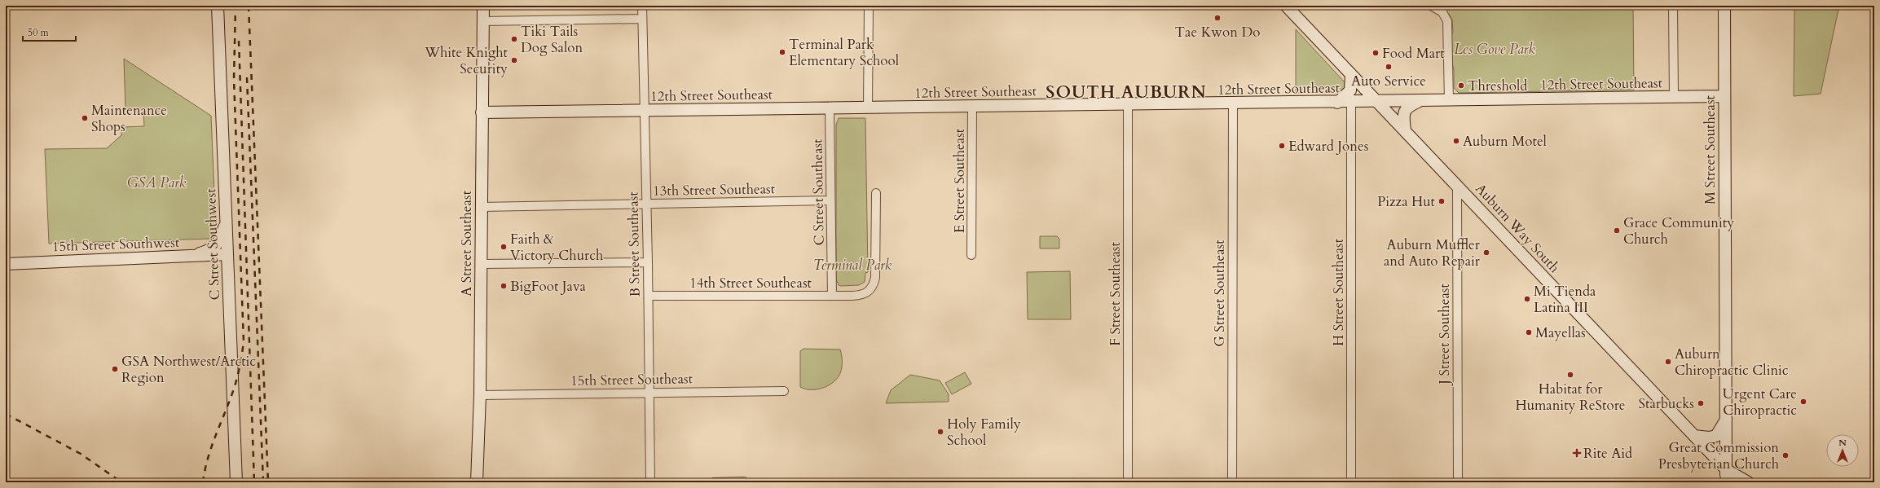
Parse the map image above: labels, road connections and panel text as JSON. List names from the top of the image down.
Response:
{
  "streets": {
    "main road": [
      "12th Street Southeast",
      "M Street Southeast",
      "Auburn Way South",
      "A Street Southeast",
      "15th Street Southwest",
      "C Street Southwest"
    ],
    "street": [
      "E Street Southeast",
      "13th Street Southeast",
      "C Street Southeast",
      "B Street Southeast",
      "14th Street Southeast",
      "H Street Southeast",
      "G Street Southeast",
      "F Street Southeast",
      "J Street Southeast",
      "15th Street Southeast"
    ]
  },
  "crossings": [
    ["12th Street Southeast", "M Street Southeast"],
    ["12th Street Southeast", "E Street Southeast"],
    ["12th Street Southeast", "C Street Southeast"],
    ["12th Street Southeast", "Auburn Way South"],
    ["12th Street Southeast", "A Street Southeast"],
    ["12th Street Southeast", "B Street Southeast"],
    ["12th Street Southeast", "H Street Southeast"],
    ["12th Street Southeast", "G Street Southeast"],
    ["12th Street Southeast", "F Street Southeast"],
    ["M Street Southeast", "Auburn Way South"],
    ["13th Street Southeast", "C Street Southeast"],
    ["13th Street Southeast", "A Street Southeast"],
    ["13th Street Southeast", "B Street Southeast"],
    ["C Street Southeast", "14th Street Southeast"],
    ["Auburn Way South", "J Street Southeast"],
    ["A Street Southeast", "15th Street Southeast"],
    ["15th Street Southwest", "C Street Southwest"],
    ["B Street Southeast", "14th Street Southeast"],
    ["B Street Southeast", "15th Street Southeast"]
  ],
  "districts": ["SOUTH AUBURN"],
  "parks": ["Les Gove Park", "GSA Park", "Terminal Park"],
  "places": {
    "other": [
      "Tae Kwon Do",
      "Tiki Tails Dog Salon",
      "Terminal Park Elementary School",
      "Food Mart",
      "White Knight Security",
      "Auto Service",
      "Threshold",
      "Maintenance Shops",
      "Auburn Motel",
      "Edward Jones",
      "Pizza Hut",
      "Grace Community Church",
      "Faith & Victory Church",
      "Auburn Muffler and Auto Repair",
      "BigFoot Java",
      "Mi Tienda Latina III",
      "Mayellas",
      "Auburn Chiropractic Clinic",
      "GSA Northwest/Arctic Region",
      "Habitat for Humanity ReStore",
      "Urgent Care Chiropractic",
      "Starbucks",
      "Holy Family School",
      "Great Commission Presbyterian Church"
    ],
    "health": ["Rite Aid"]
  },
  "scale_bar": "50 m",
  "north": "top"
}
